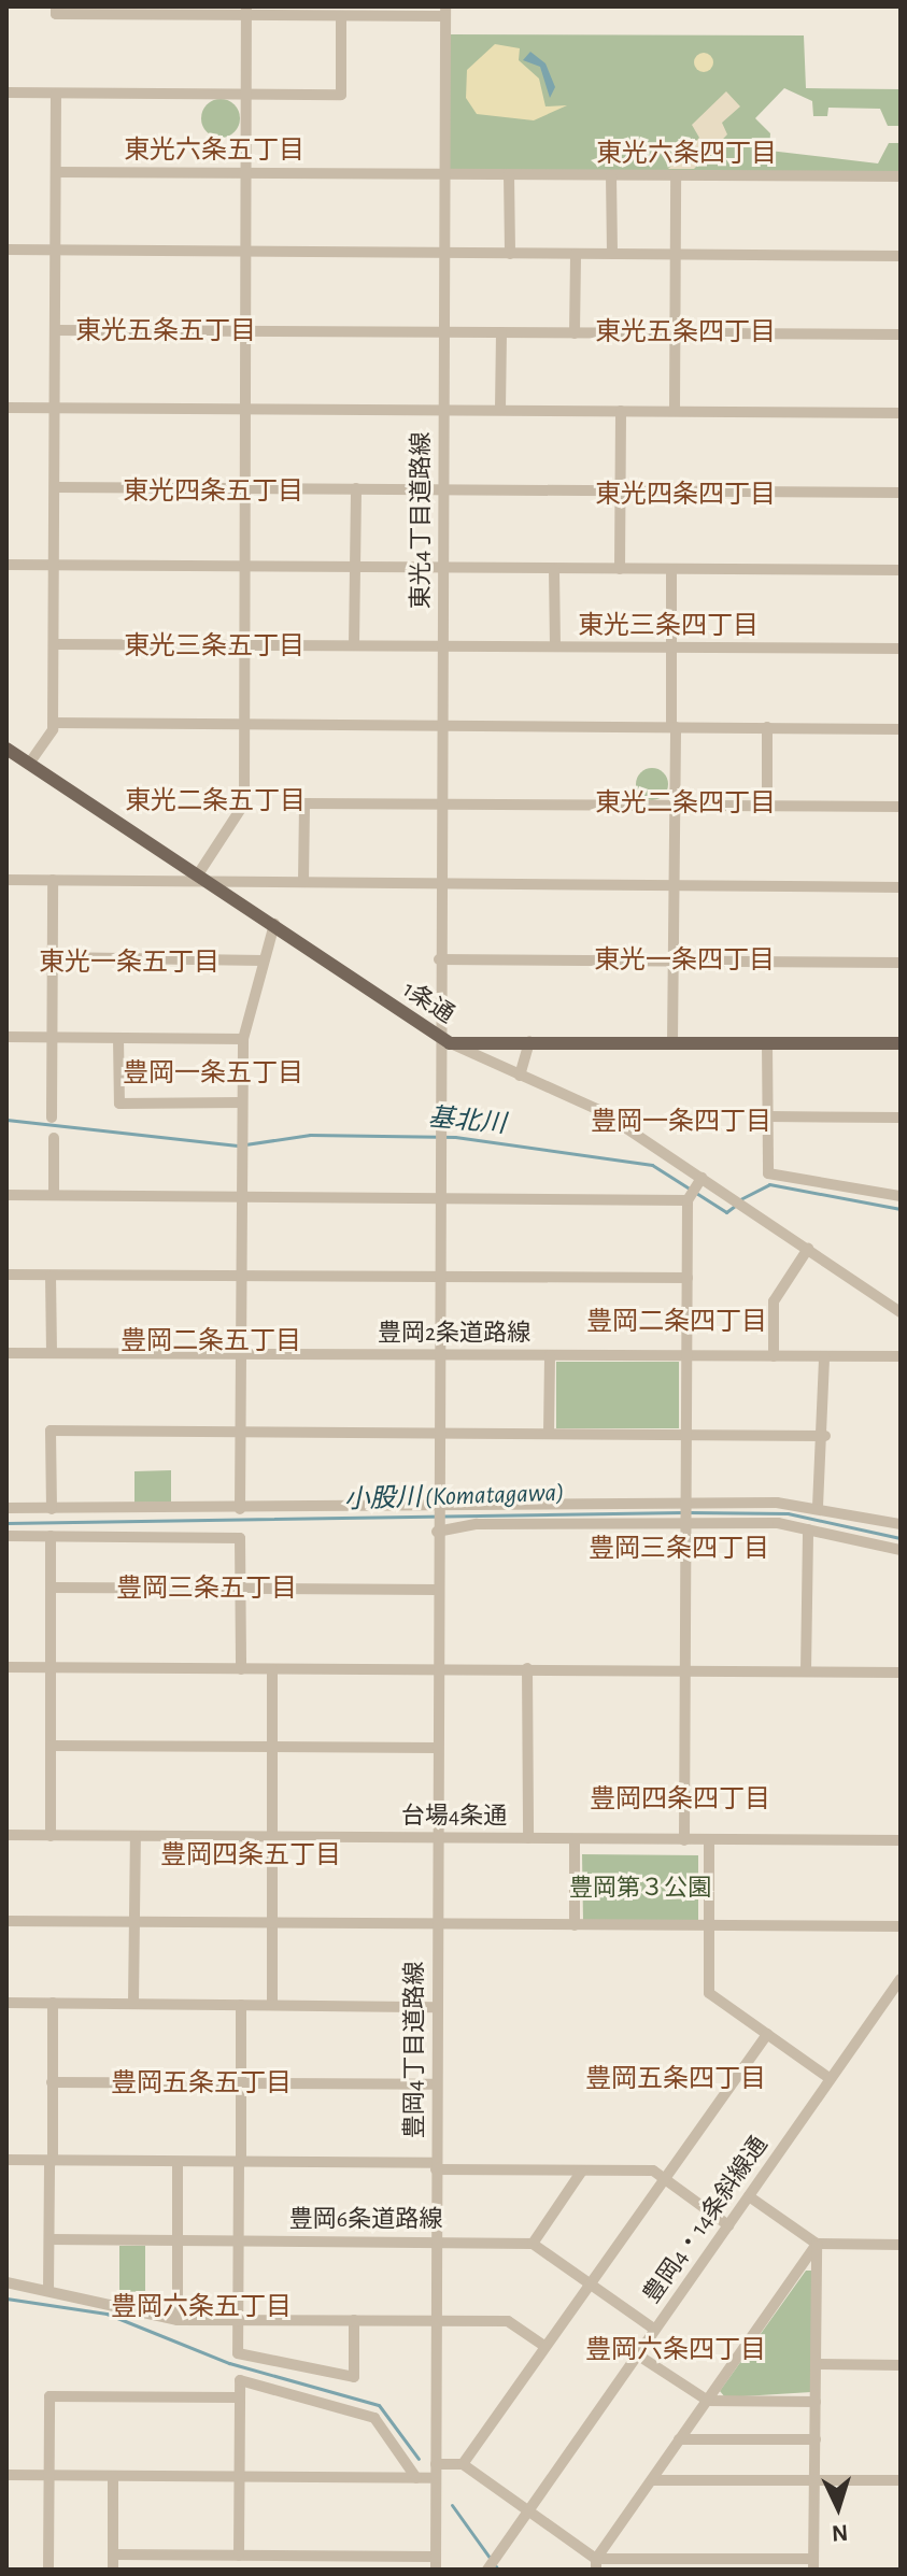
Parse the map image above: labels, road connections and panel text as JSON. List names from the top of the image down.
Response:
{
  "streets": {
    "main road": ["1条通"],
    "street": [
      "東光4丁目道路線",
      "豊岡2条道路線",
      "台場4条通",
      "豊岡4丁目道路線",
      "豊岡6条道路線",
      "豊岡4・14条斜線通"
    ]
  },
  "crossings": [
    ["東光4丁目道路線", "1条通"],
    ["台場4条通", "豊岡4丁目道路線"],
    ["豊岡4丁目道路線", "豊岡6条道路線"]
  ],
  "districts": [
    "東光六条五丁目",
    "東光六条四丁目",
    "東光五条五丁目",
    "東光五条四丁目",
    "東光四条五丁目",
    "東光四条四丁目",
    "東光三条四丁目",
    "東光三条五丁目",
    "東光二条五丁目",
    "東光二条四丁目",
    "東光一条四丁目",
    "東光一条五丁目",
    "豊岡一条五丁目",
    "豊岡一条四丁目",
    "豊岡二条四丁目",
    "豊岡二条五丁目",
    "豊岡三条四丁目",
    "豊岡三条五丁目",
    "豊岡四条四丁目",
    "豊岡四条五丁目",
    "豊岡五条四丁目",
    "豊岡五条五丁目",
    "豊岡六条五丁目",
    "豊岡六条四丁目"
  ],
  "water": ["基北川", "小股川 (Komatagawa)"],
  "parks": ["豊岡第３公園"],
  "north": "bottom"
}
